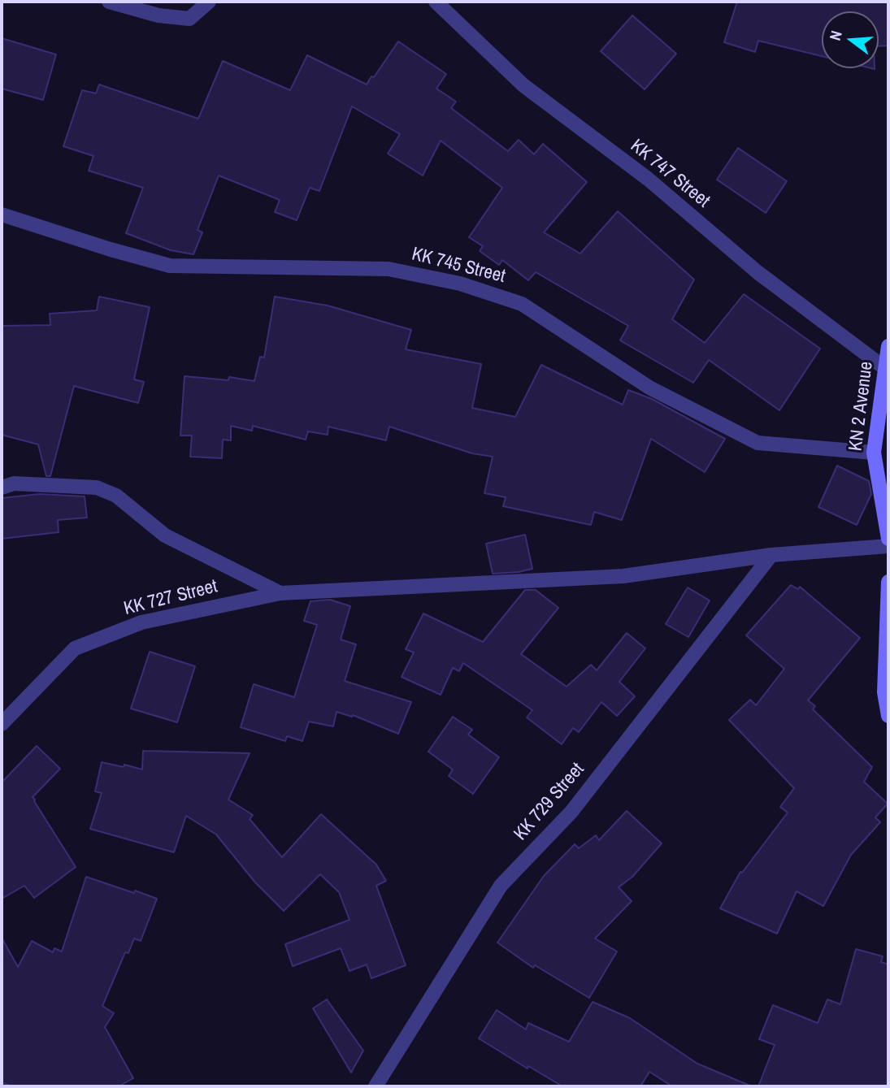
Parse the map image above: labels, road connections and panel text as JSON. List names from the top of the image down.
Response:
{
  "streets": {
    "street": [
      "KK 747 Street",
      "KK 745 Street",
      "KN 2 Avenue",
      "KK 727 Street",
      "KK 729 Street"
    ]
  },
  "crossings": [
    ["KK 747 Street", "KN 2 Avenue"],
    ["KK 745 Street", "KN 2 Avenue"],
    ["KK 727 Street", "KK 729 Street"]
  ],
  "north": "left"
}
